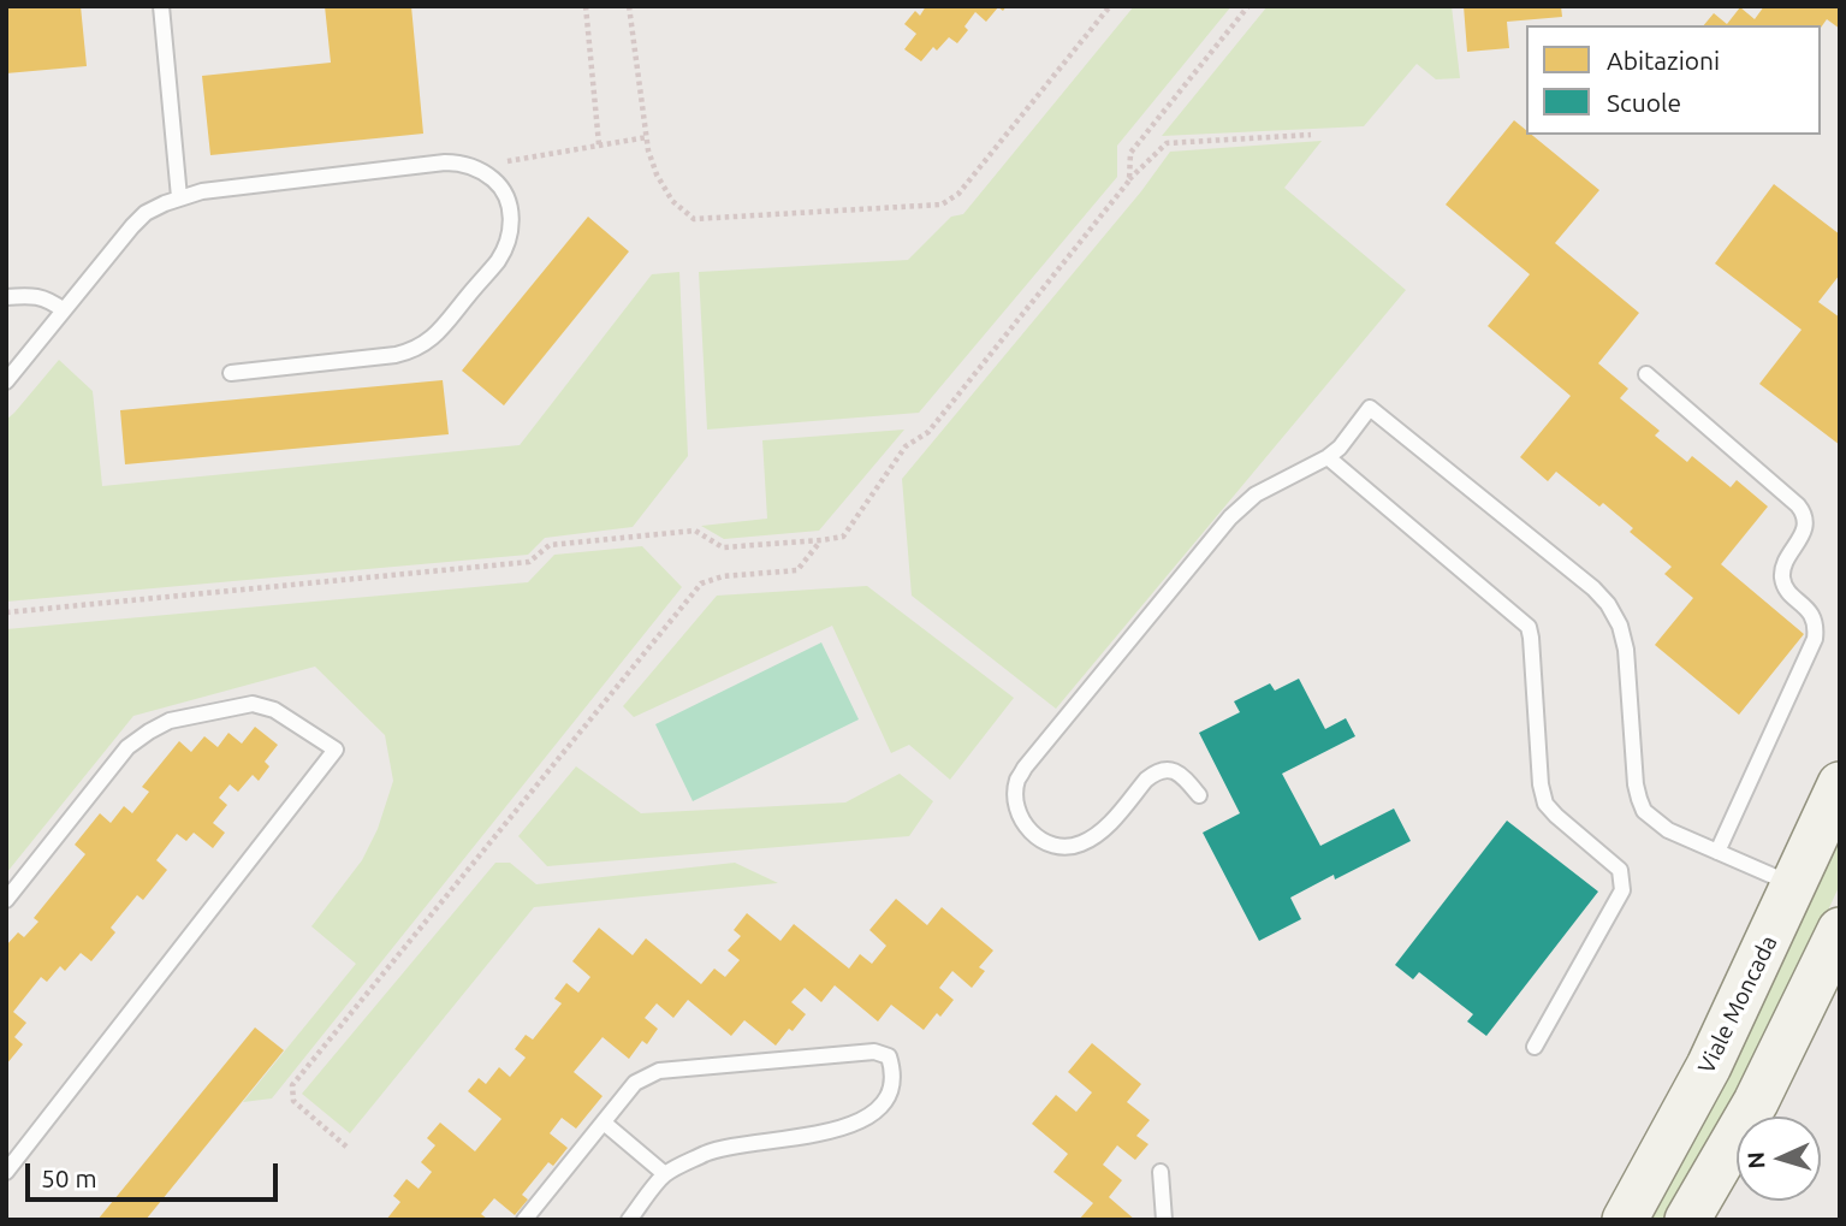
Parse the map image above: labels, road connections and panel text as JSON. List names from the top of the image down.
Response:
{
  "streets": {
    "main road": ["Viale Moncada"]
  },
  "legend": ["Abitazioni", "Scuole"],
  "scale_bar": "50 m",
  "north": "left"
}
